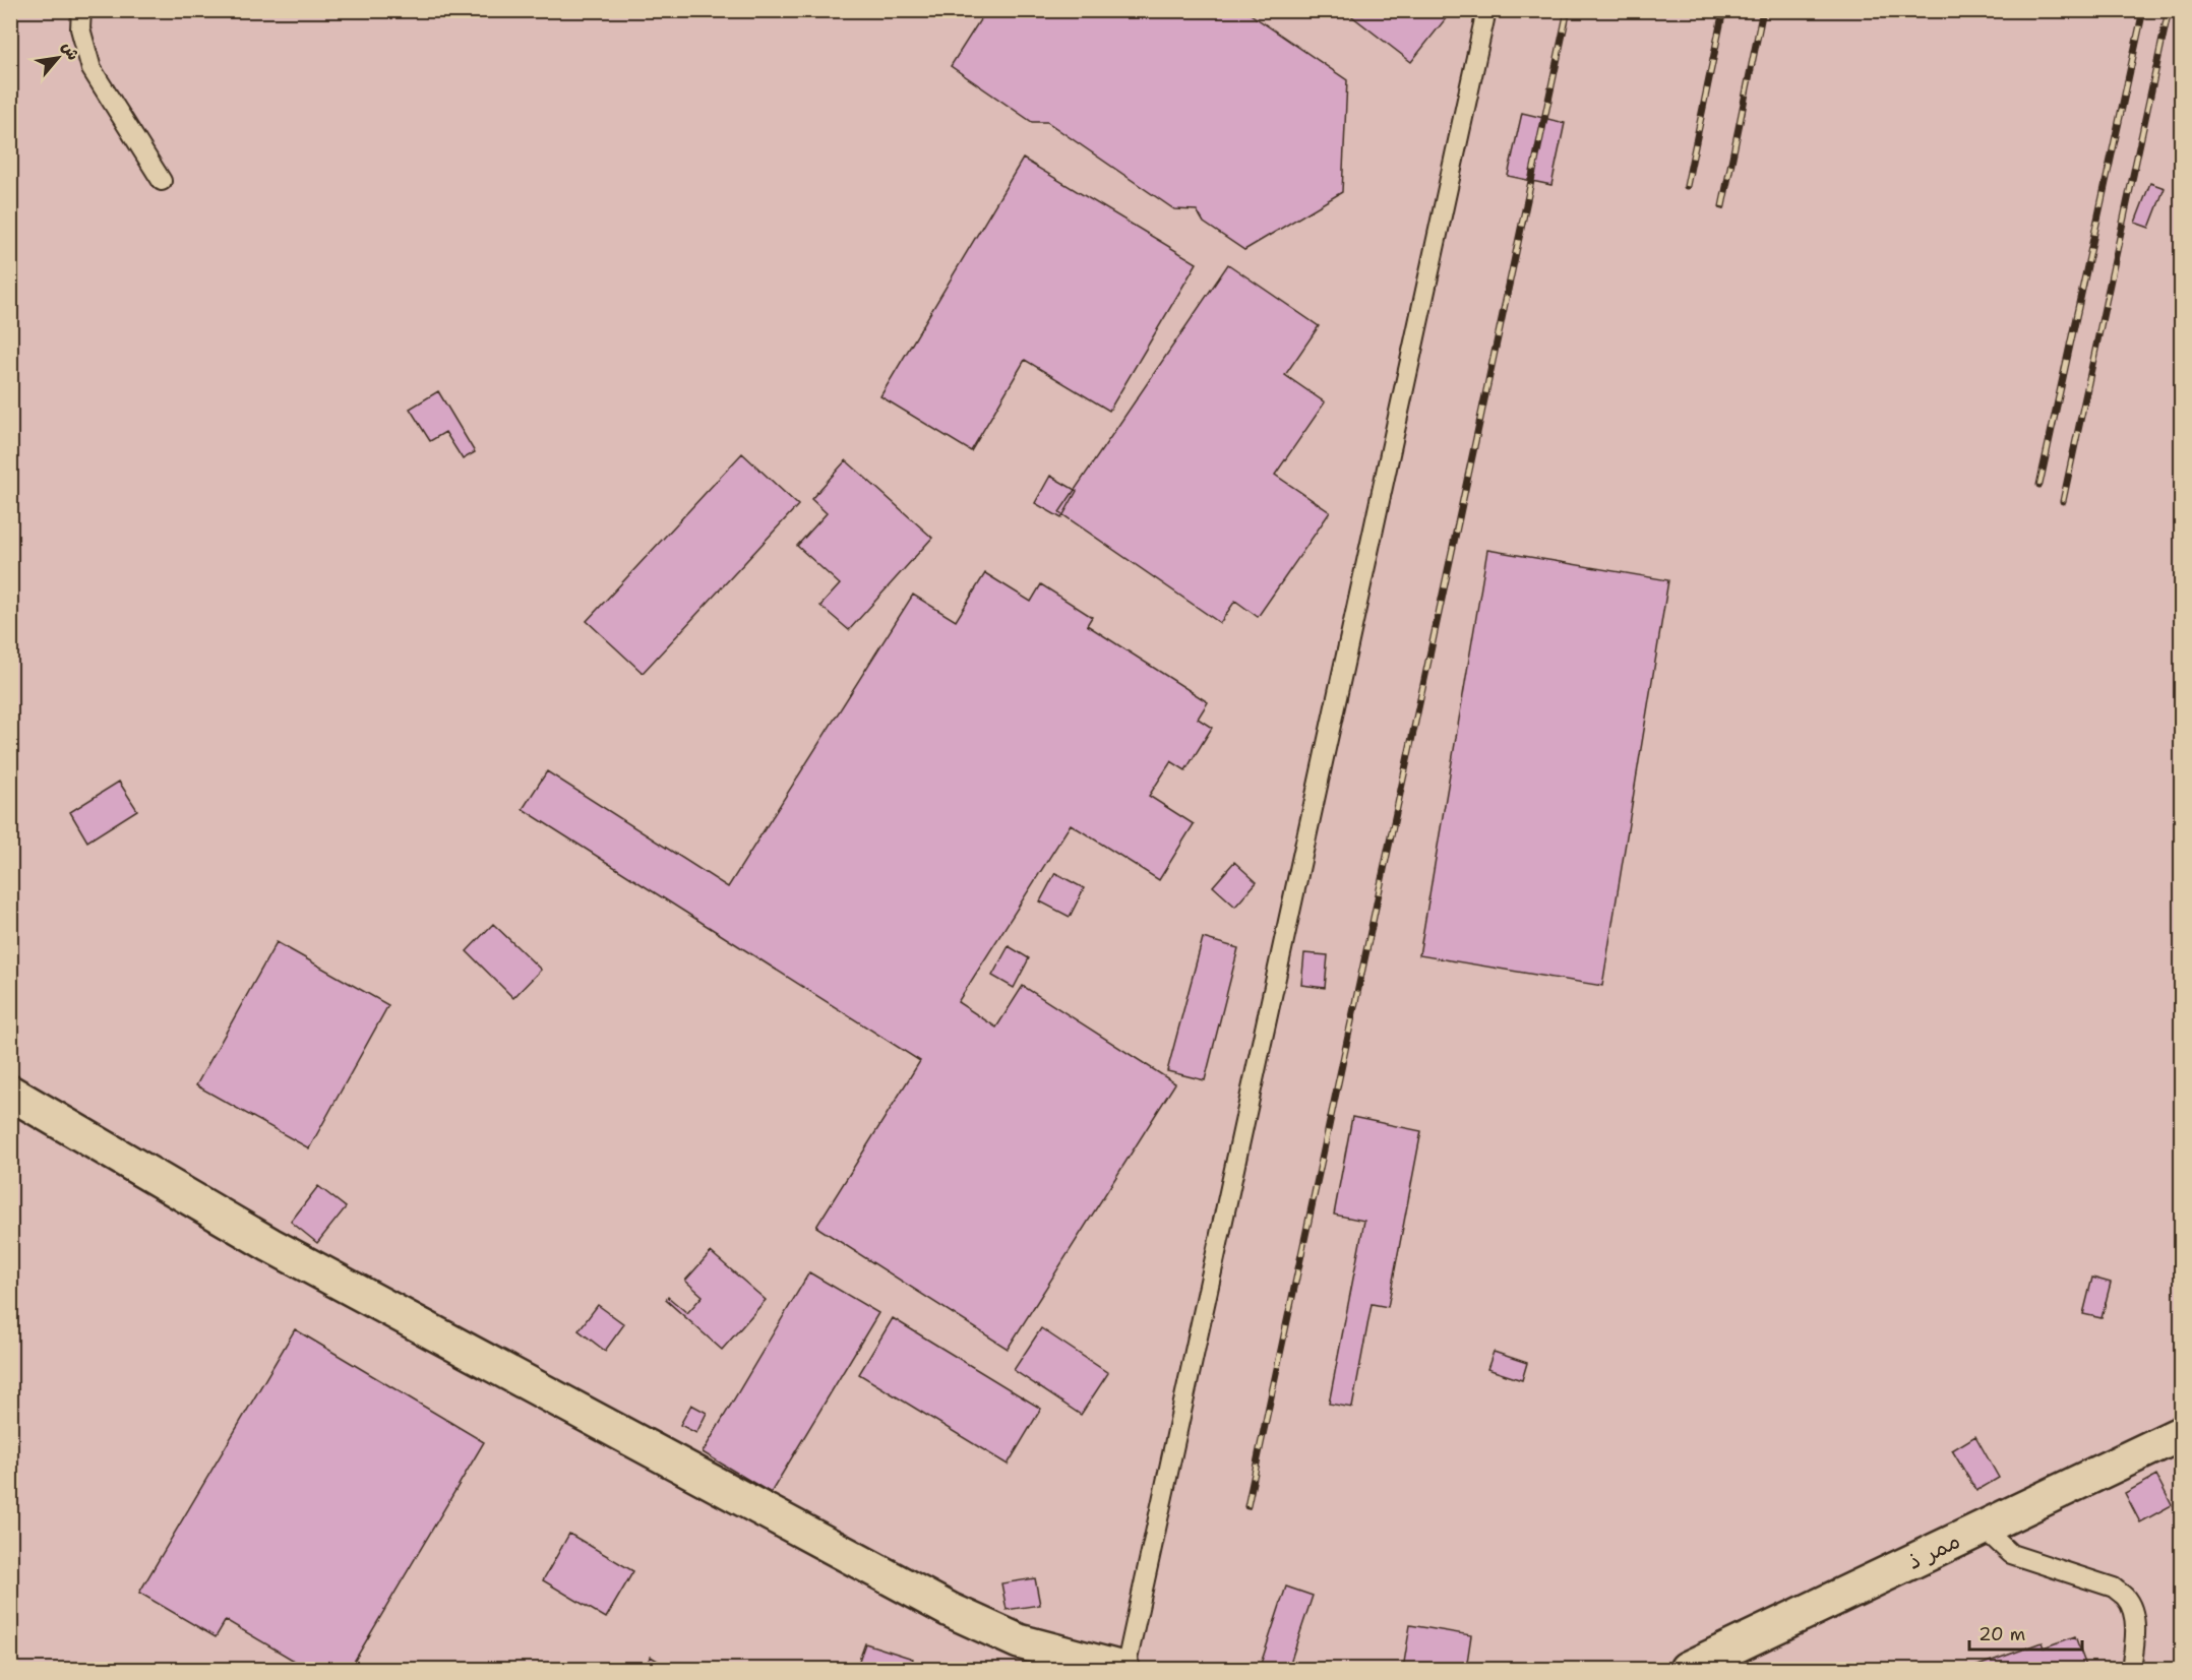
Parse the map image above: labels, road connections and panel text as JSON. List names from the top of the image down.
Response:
{
  "streets": {
    "street": ["ممر ذ"]
  },
  "scale_bar": "20 m",
  "north": "top right"
}
